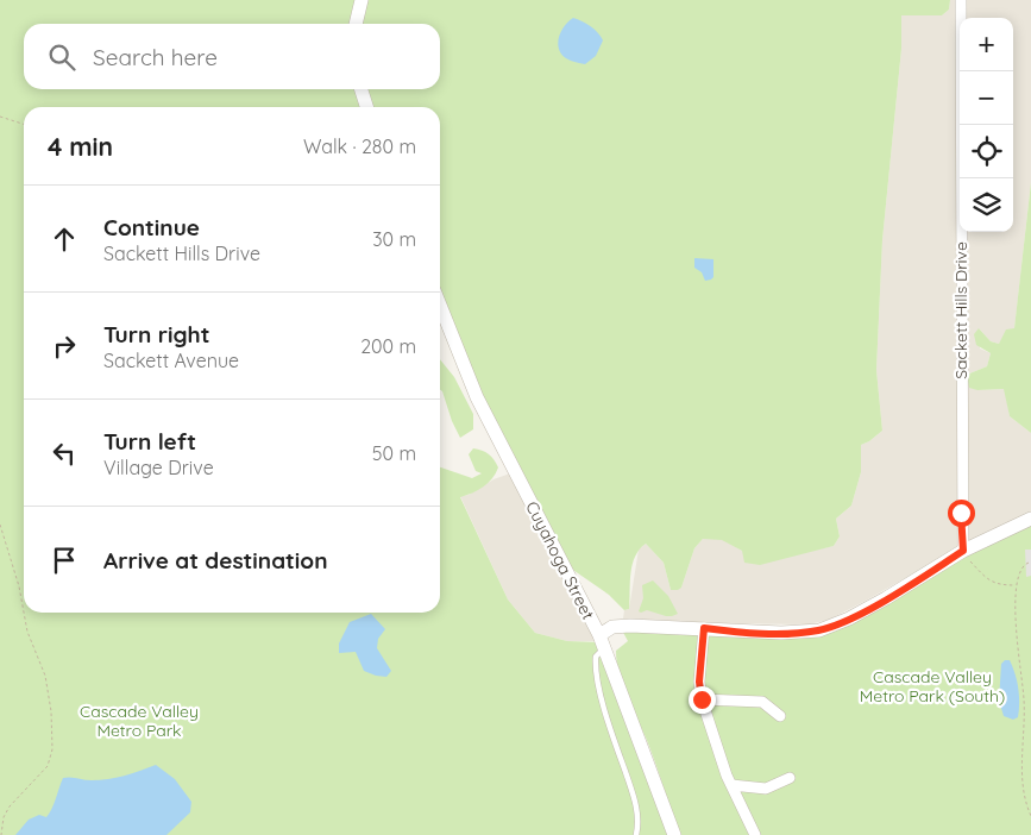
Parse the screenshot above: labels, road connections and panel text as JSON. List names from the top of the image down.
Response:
{
  "streets": {
    "street": ["Sackett Hills Drive", "Cuyahoga Street"]
  },
  "parks": ["Cascade Valley Metro Park (South)", "Cascade Valley Metro Park"],
  "page": {
    "map_buttons": ["+", "−"],
    "search": "Search here",
    "heading": ["4 min", "Walk · 280 m"],
    "list": [
      ["Continue", "Sackett Hills Drive", "30 m"],
      ["Turn right", "Sackett Avenue", "200 m"],
      ["Turn left", "Village Drive", "50 m"],
      "Arrive at destination"
    ]
  }
}
